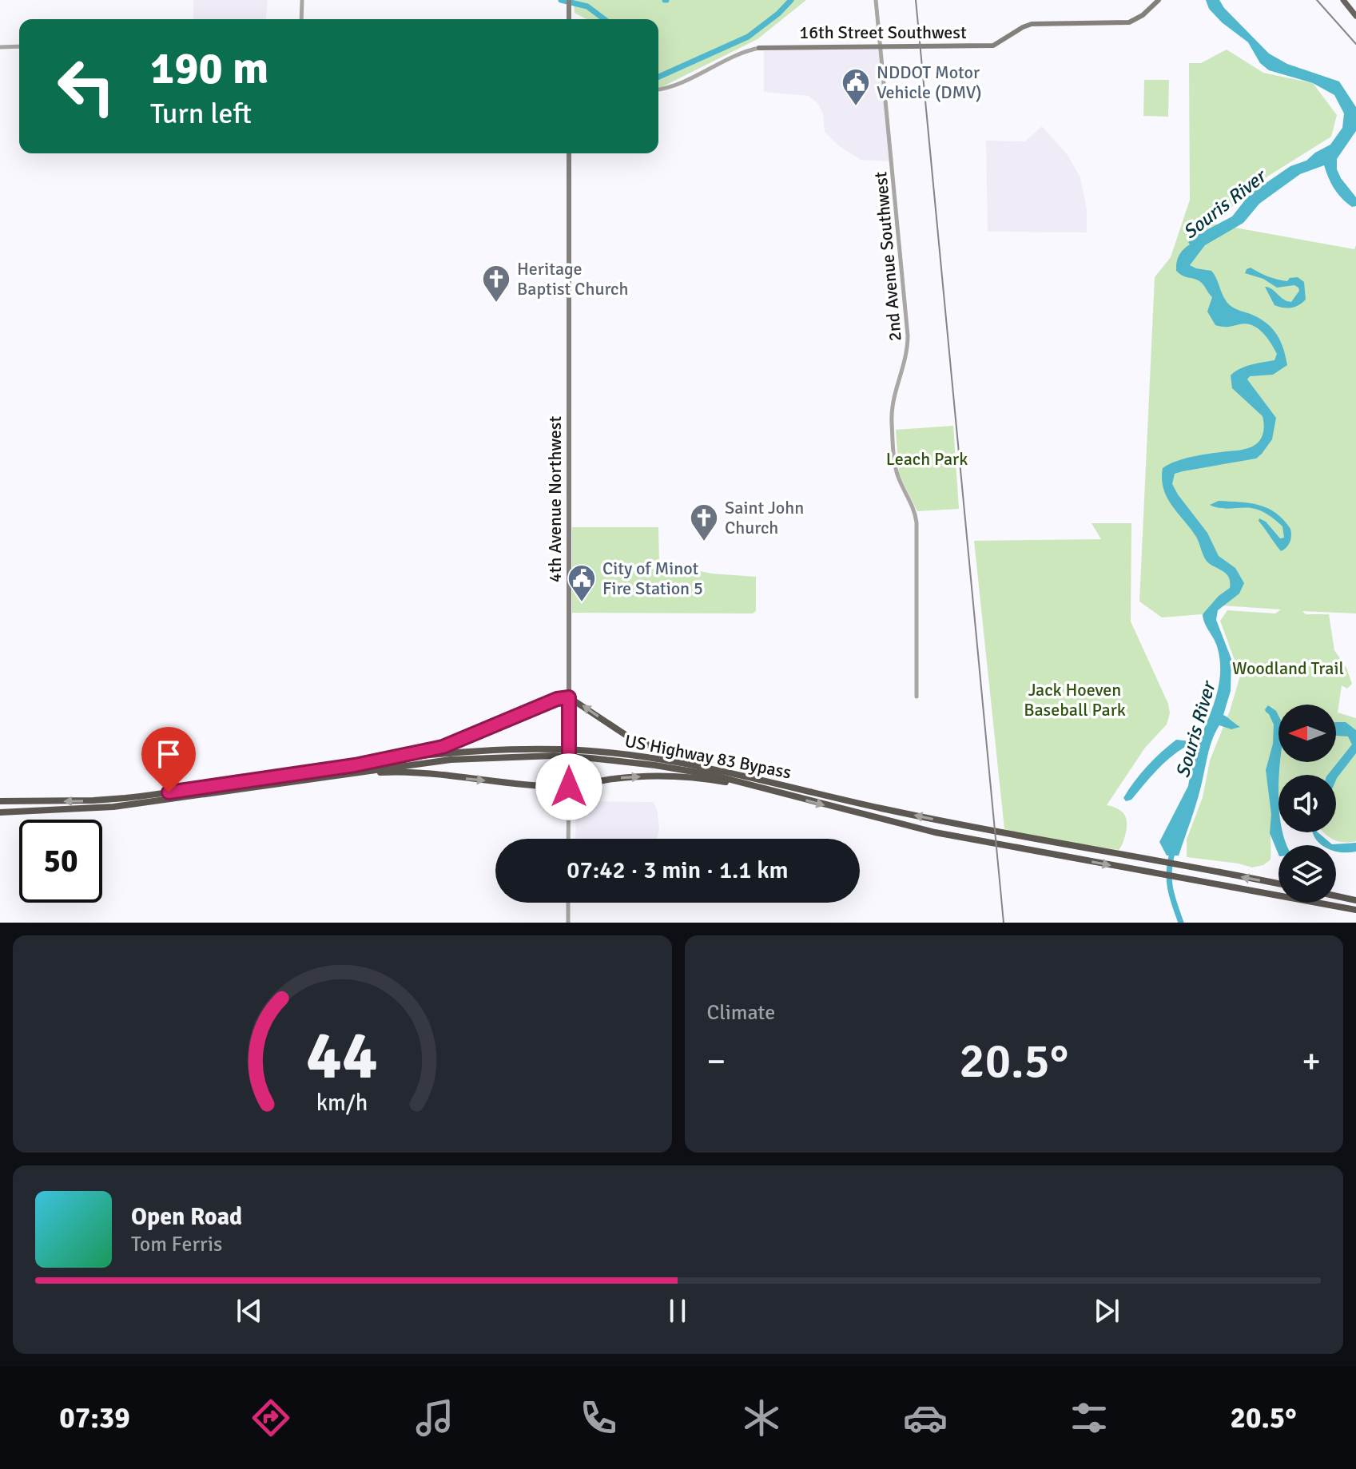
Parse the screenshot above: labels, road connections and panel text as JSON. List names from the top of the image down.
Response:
{
  "streets": {
    "highway": ["US Highway 83 Bypass"],
    "main road": ["16th Street Southwest", "4th Avenue Northwest"],
    "street": ["2nd Avenue Southwest"]
  },
  "crossings": [
    ["16th Street Southwest", "2nd Avenue Southwest"]
  ],
  "water": ["Souris River"],
  "parks": ["Leach Park", "Woodland Trail", "Jack Hoeven Baseball Park"],
  "places": {
    "public building": ["NDDOT Motor Vehicle (DMV)", "City of Minot Fire Station 5"],
    "church": ["Heritage Baptist Church", "Saint John Church"]
  },
  "north": "left",
  "page": {
    "turn": ["190 m", "Turn left"],
    "limit": "50",
    "trip": "07:42 · 3 min · 1.1 km",
    "tile": "Climate",
    "heat": ["−", "20.5°", "+"],
    "song": ["Open Road", "Tom Ferris"],
    "tabs": ["07:39", "20.5°"],
    "gauge": ["44", "km/h"]
  }
}
